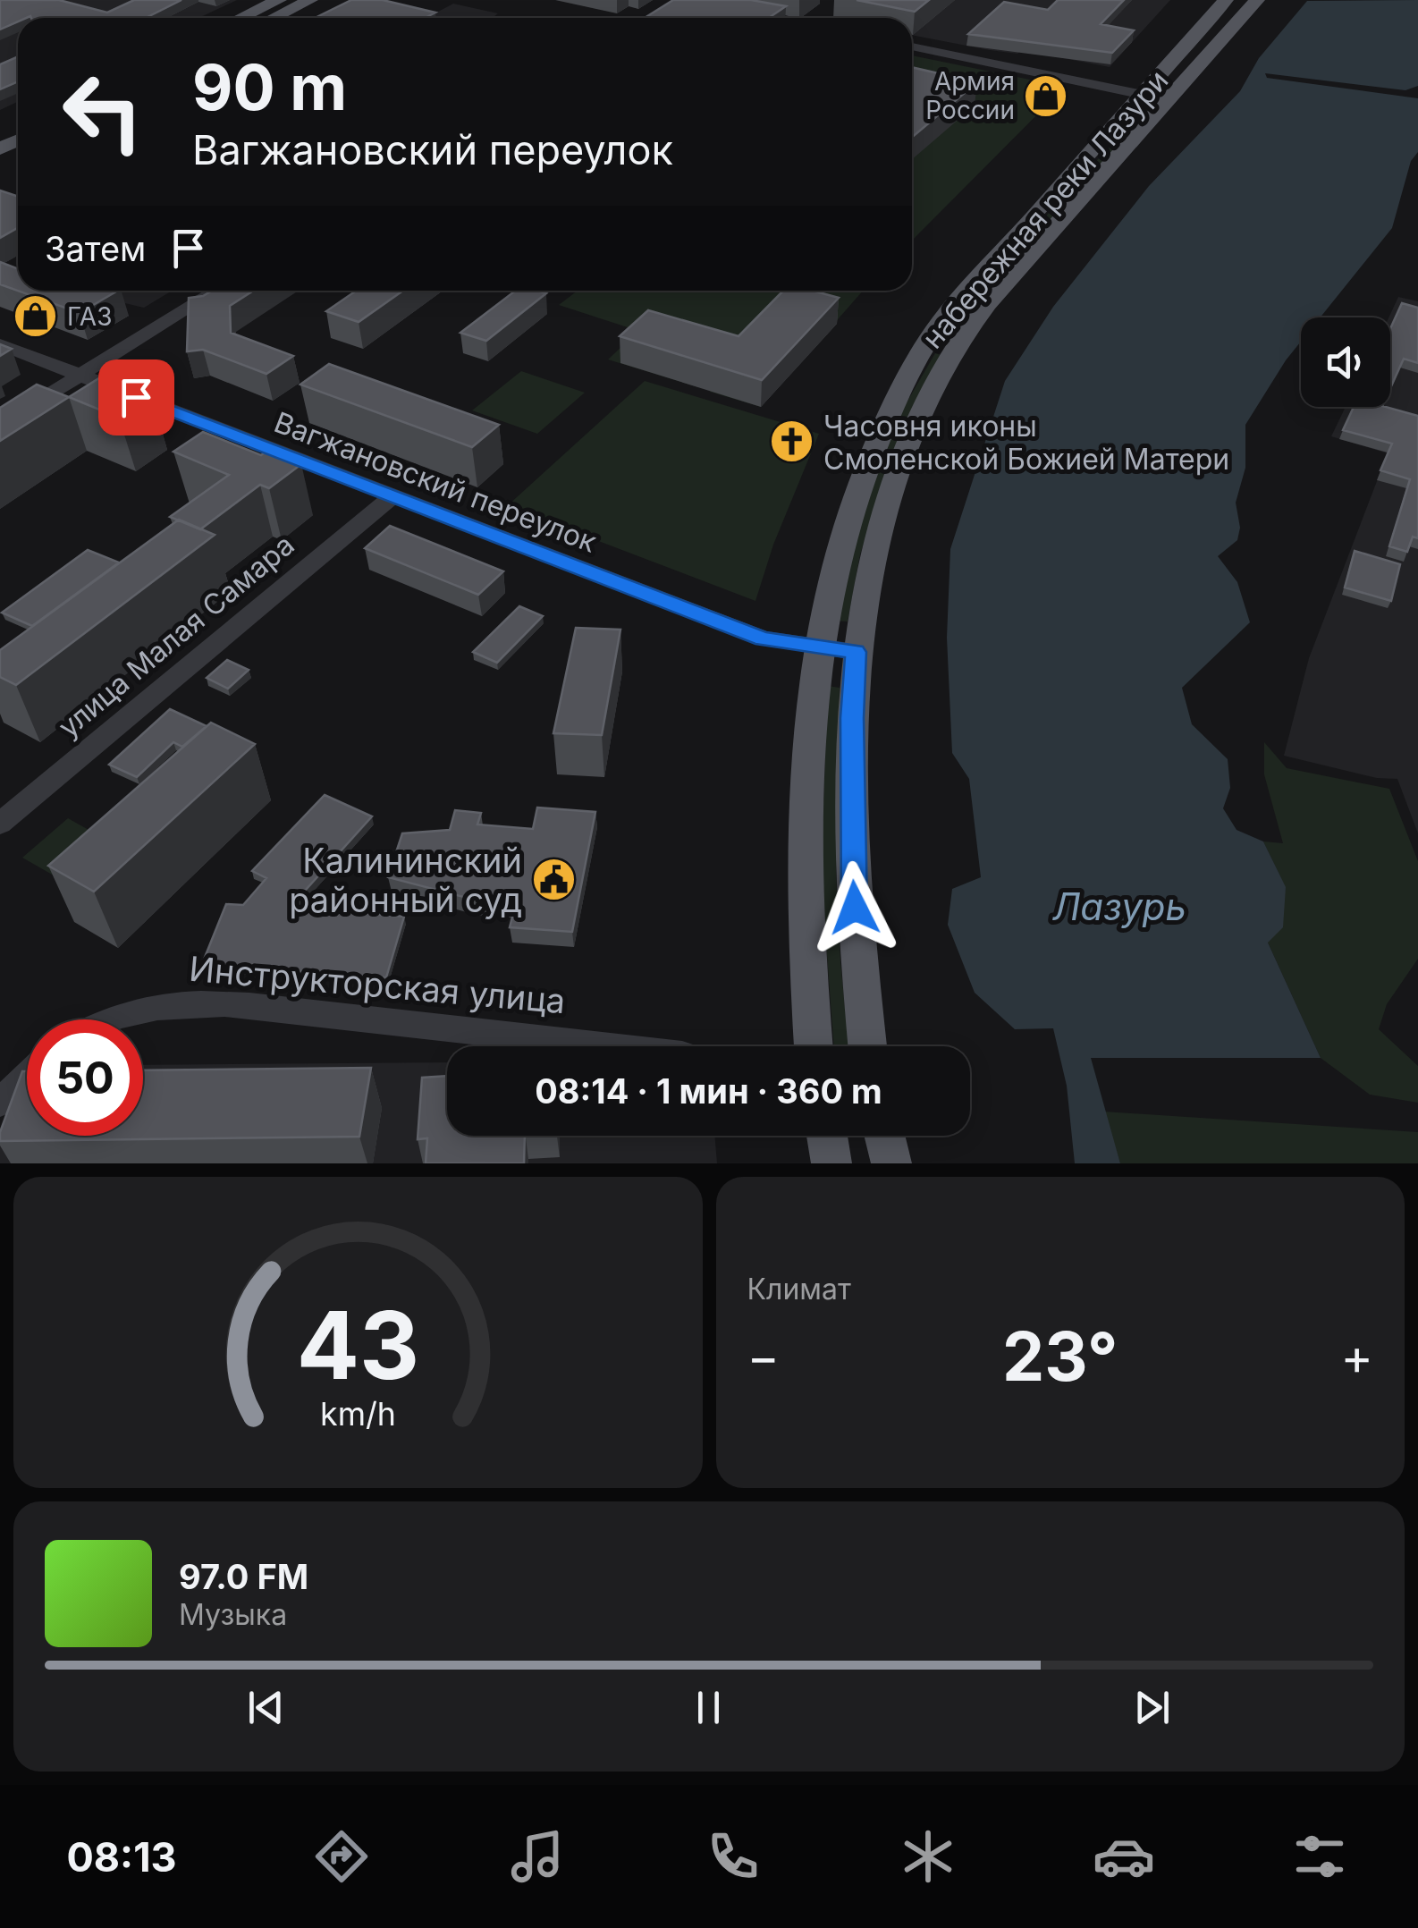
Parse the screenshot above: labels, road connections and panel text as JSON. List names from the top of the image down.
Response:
{
  "streets": {
    "main road": ["набережная реки Лазури"],
    "street": ["Вагжановский переулок", "улица Малая Самара", "Инструкторская улица"]
  },
  "crossings": [
    ["набережная реки Лазури", "Вагжановский переулок"],
    ["Вагжановский переулок", "улица Малая Самара"]
  ],
  "water": ["Лазурь"],
  "places": {
    "shop": ["Армия России", "ГАЗ"],
    "church": ["Часовня иконы Смоленской Божией Матери"],
    "public building": ["Калининский районный суд"]
  },
  "page": {
    "turn": ["90 m", "Вагжановский переулок"],
    "then": "Затем",
    "limit": "50",
    "trip": "08:14 · 1 мин · 360 m",
    "tile": "Климат",
    "heat": ["−", "23°", "+"],
    "song": ["97.0 FM", "Музыка"],
    "tabs": "08:13",
    "gauge": ["43", "km/h"]
  }
}
